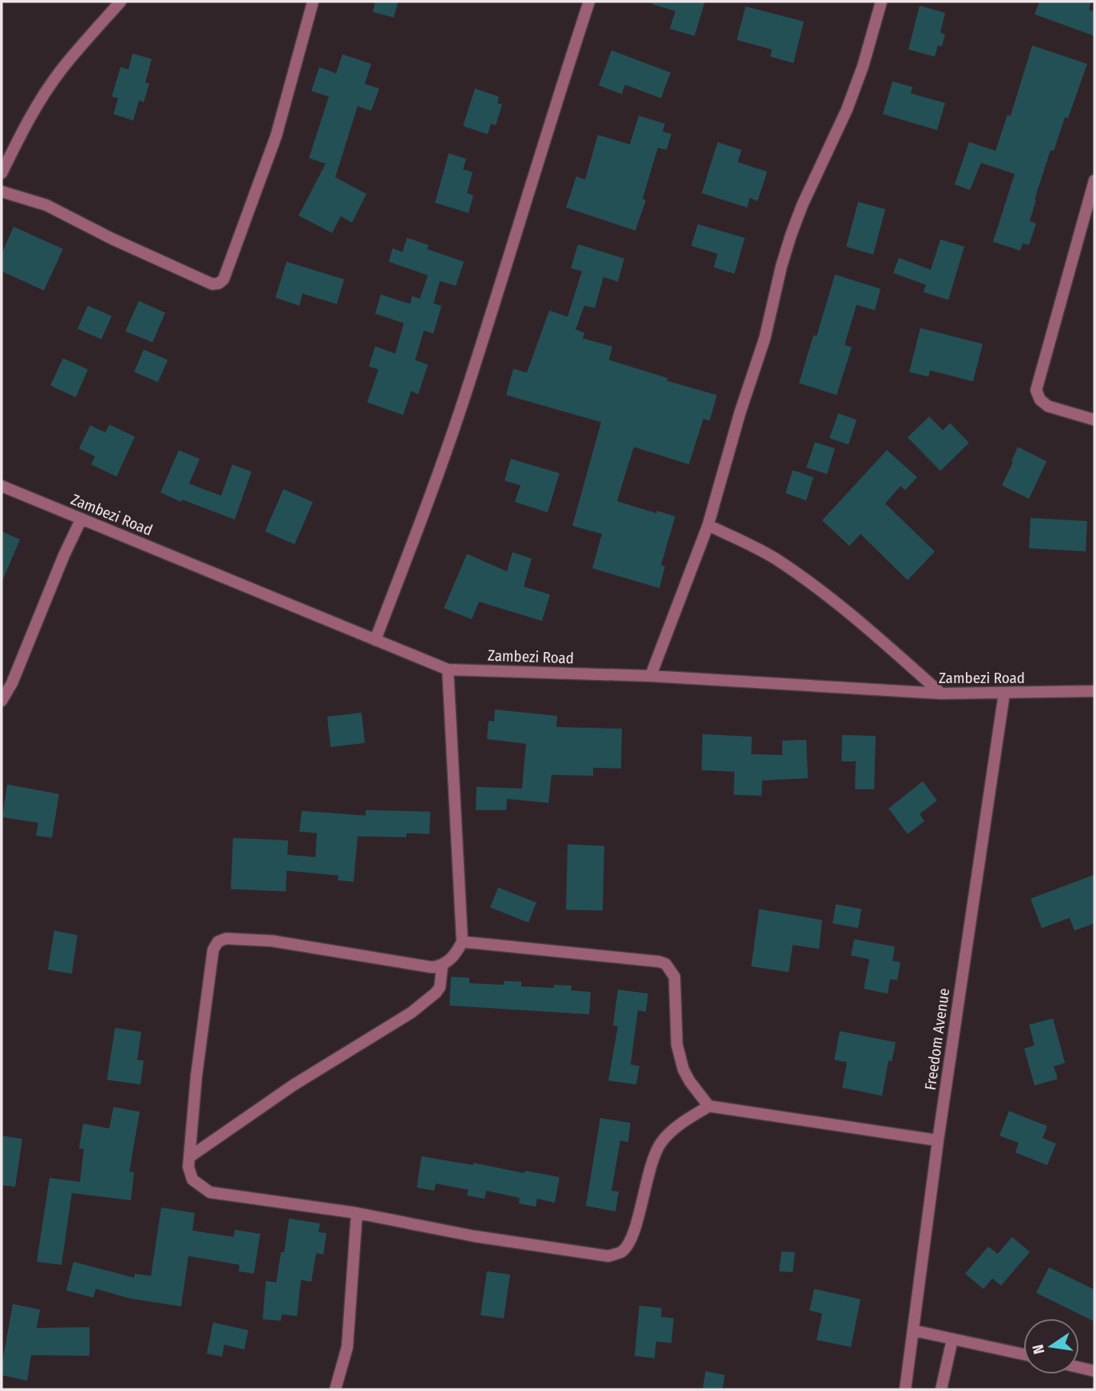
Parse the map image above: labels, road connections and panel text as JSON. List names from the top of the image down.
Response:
{
  "streets": {
    "street": ["Zambezi Road", "Freedom Avenue"]
  },
  "crossings": [
    ["Zambezi Road", "Freedom Avenue"]
  ],
  "north": "left"
}
